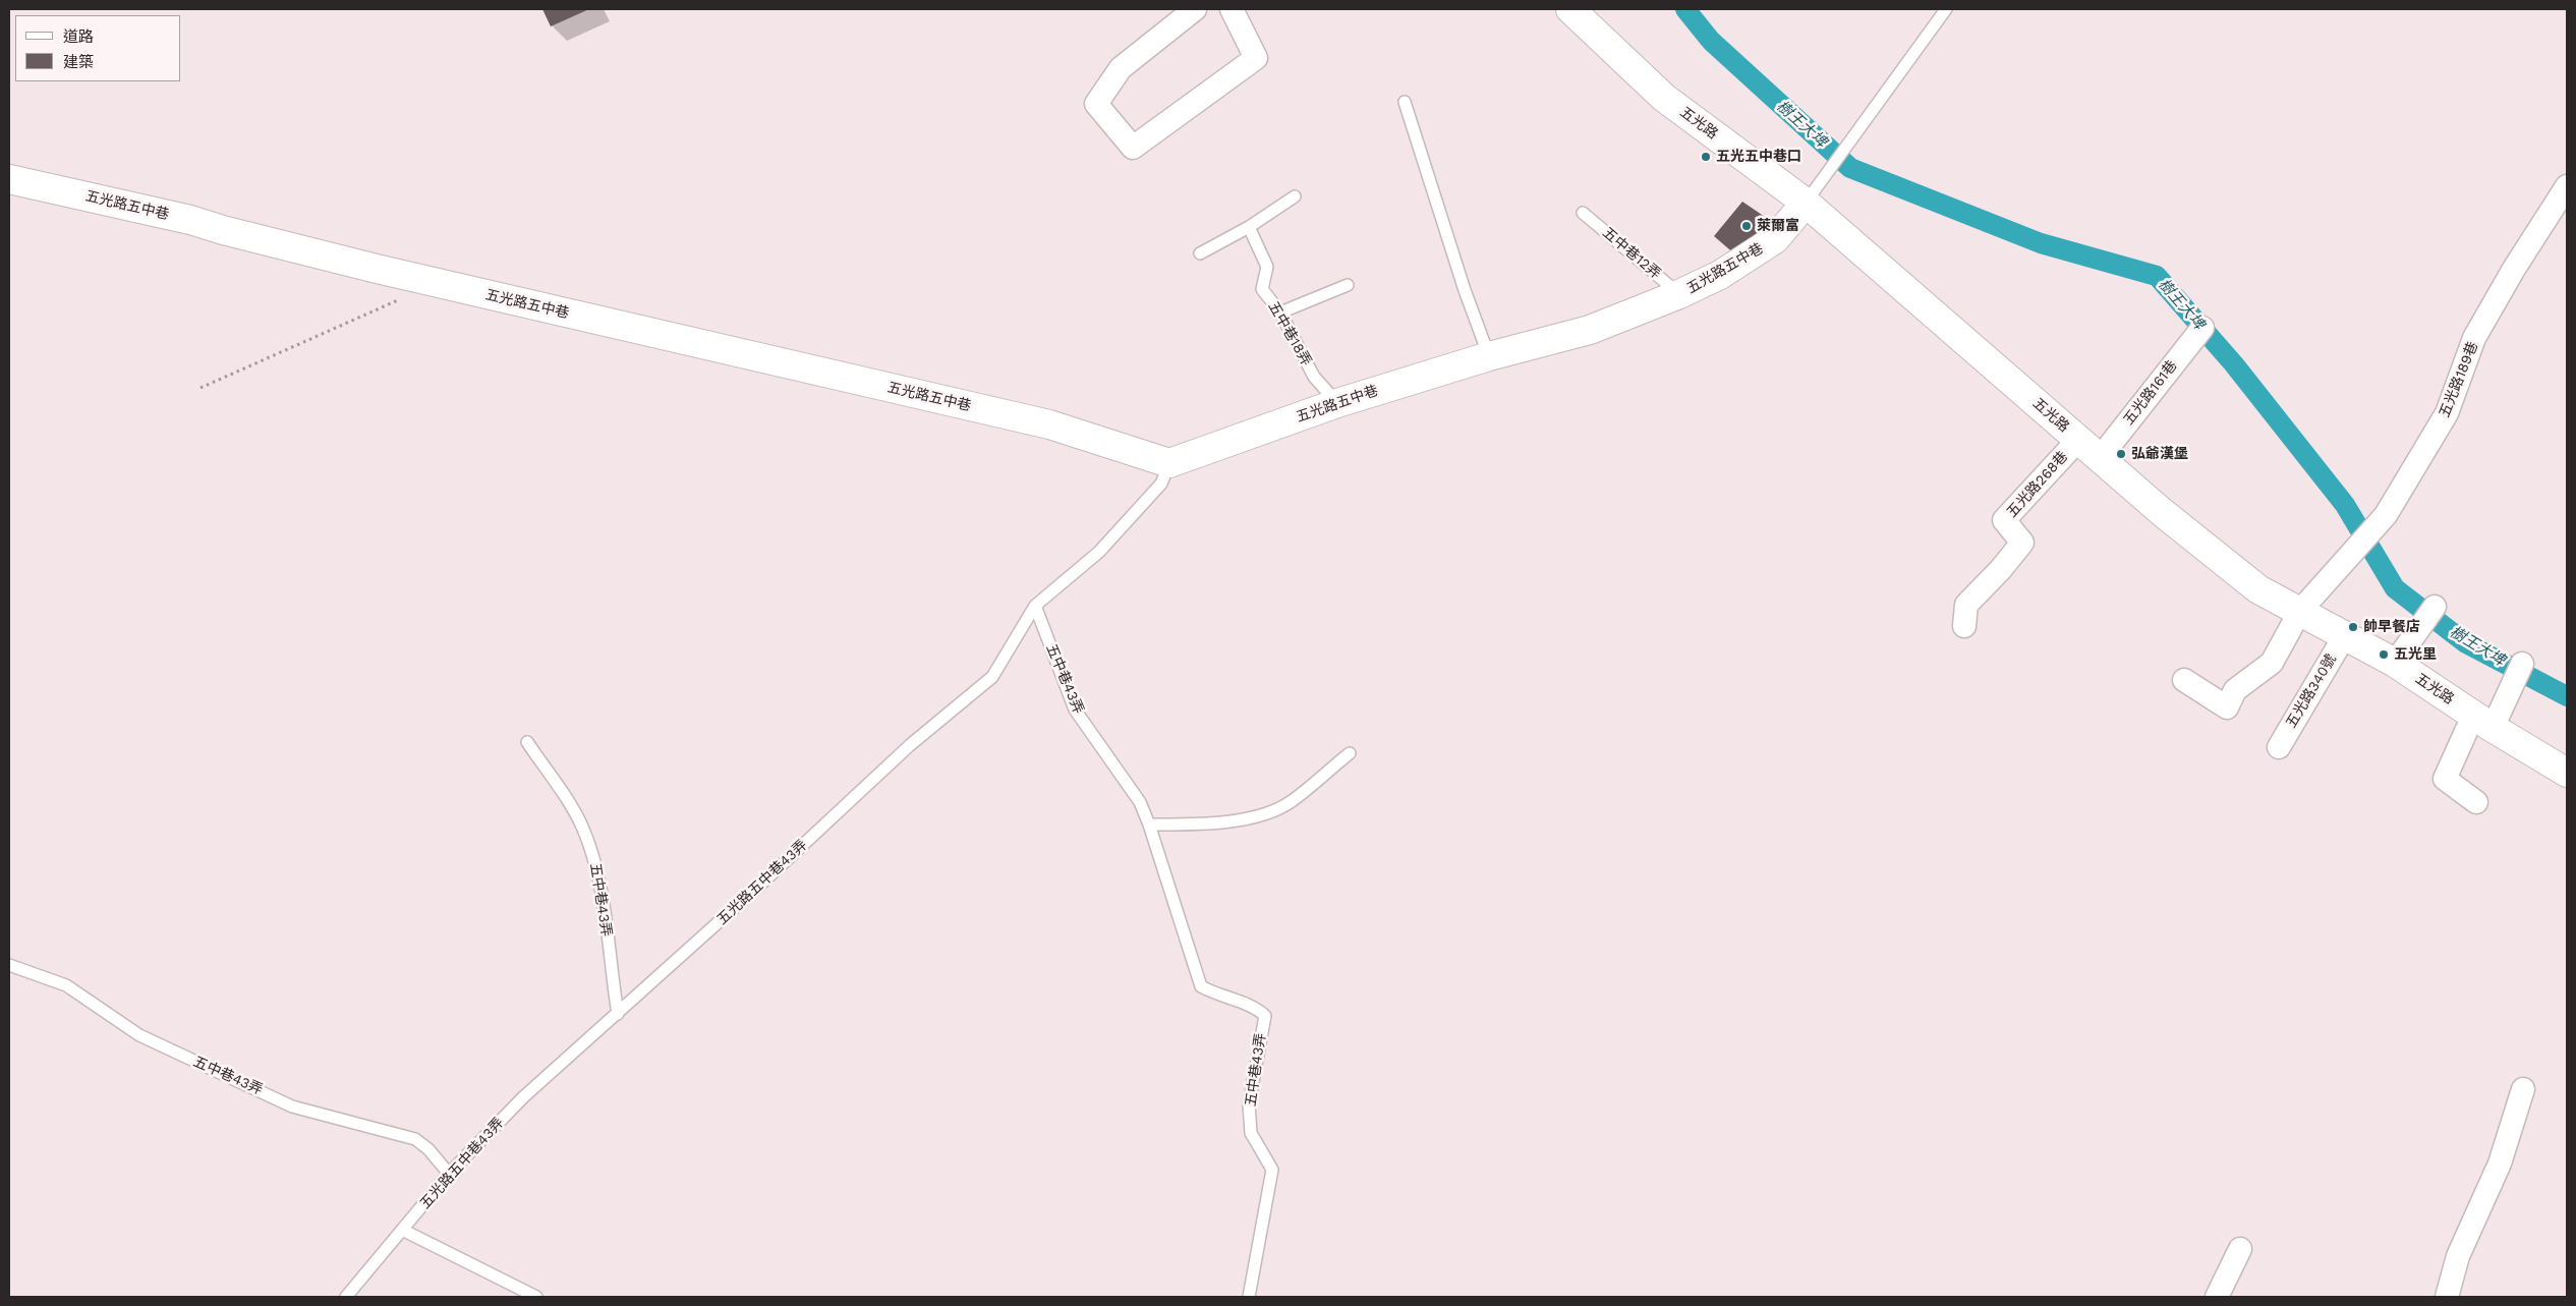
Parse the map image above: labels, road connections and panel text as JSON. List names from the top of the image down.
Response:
{
  "streets": {
    "street": [
      "五光路",
      "五光路五中巷",
      "五光路189巷",
      "五光路161巷",
      "五光路268巷",
      "五光路340號"
    ],
    "lane": [
      "五中巷12弄",
      "五中巷18弄",
      "五中巷43弄",
      "五光路五中巷43弄"
    ]
  },
  "crossings": [
    ["五光路", "五光路五中巷"],
    ["五光路", "五光路189巷"],
    ["五光路", "五光路161巷"],
    ["五光路", "五光路268巷"],
    ["五光路", "五光路340號"],
    ["五光路五中巷", "五中巷12弄"],
    ["五光路五中巷", "五中巷18弄"],
    ["五光路五中巷", "五光路五中巷43弄"],
    ["五中巷43弄", "五光路五中巷43弄"]
  ],
  "water": ["樹王大埤"],
  "places": [
    "五光五中巷口",
    "萊爾富",
    "弘爺漢堡",
    "帥早餐店",
    "五光里"
  ],
  "legend": ["道路", "建築"]
}
